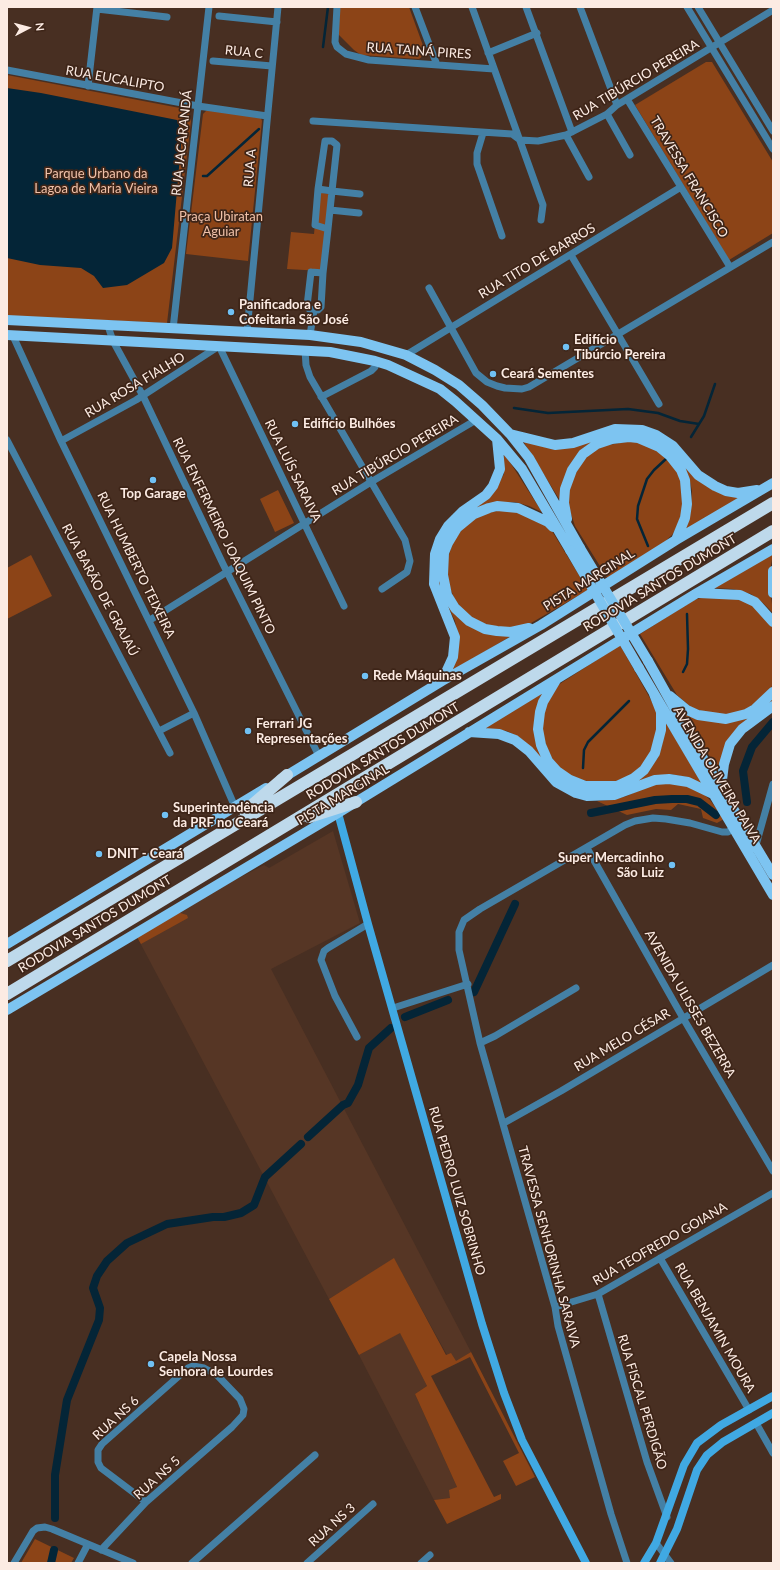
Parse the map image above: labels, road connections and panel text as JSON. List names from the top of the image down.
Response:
{
  "streets": {
    "highway": ["RODOVIA SANTOS DUMONT"],
    "main road": ["PISTA MARGINAL", "AVENIDA OLIVEIRA PAIVA"],
    "street": [
      "RUA TAINÁ PIRES",
      "RUA C",
      "RUA EUCALIPTO",
      "RUA TIBÚRCIO PEREIRA",
      "RUA JACARANDÁ",
      "RUA A",
      "TRAVESSA FRANCISCO",
      "RUA TITO DE BARROS",
      "RUA ROSA FIALHO",
      "RUA LUÍS SARAIVA",
      "RUA ENFERMEIRO JOAQUIM PINTO",
      "RUA HUMBERTO TEIXEIRA",
      "RUA BARÃO DE GRAJAÚ",
      "AVENIDA ULISSES BEZERRA",
      "RUA MELO CÉSAR",
      "RUA PEDRO LUIZ SOBRINHO",
      "RUA TEOFREDO GOIANA",
      "TRAVESSA SENHORINHA SARAIVA",
      "RUA BENJAMIN MOURA",
      "RUA FISCAL PERDIGÃO",
      "RUA NS 6",
      "RUA NS 5",
      "RUA NS 3"
    ]
  },
  "crossings": [
    ["RUA C", "RUA A"],
    ["RUA EUCALIPTO", "RUA JACARANDÁ"],
    ["RUA EUCALIPTO", "RUA A"],
    ["RUA TIBÚRCIO PEREIRA", "TRAVESSA FRANCISCO"],
    ["RUA TIBÚRCIO PEREIRA", "RUA LUÍS SARAIVA"],
    ["RUA TIBÚRCIO PEREIRA", "RUA ENFERMEIRO JOAQUIM PINTO"],
    ["RUA TIBÚRCIO PEREIRA", "RUA HUMBERTO TEIXEIRA"],
    ["TRAVESSA FRANCISCO", "RUA TITO DE BARROS"],
    ["RUA ROSA FIALHO", "RUA LUÍS SARAIVA"],
    ["RUA ROSA FIALHO", "RUA ENFERMEIRO JOAQUIM PINTO"],
    ["RUA ROSA FIALHO", "RUA HUMBERTO TEIXEIRA"],
    ["RUA ENFERMEIRO JOAQUIM PINTO", "PISTA MARGINAL"],
    ["RUA HUMBERTO TEIXEIRA", "PISTA MARGINAL"],
    ["PISTA MARGINAL", "RUA PEDRO LUIZ SOBRINHO"],
    ["AVENIDA OLIVEIRA PAIVA", "TRAVESSA SENHORINHA SARAIVA"],
    ["AVENIDA ULISSES BEZERRA", "RUA MELO CÉSAR"],
    ["AVENIDA ULISSES BEZERRA", "TRAVESSA SENHORINHA SARAIVA"],
    ["RUA MELO CÉSAR", "TRAVESSA SENHORINHA SARAIVA"],
    ["RUA TEOFREDO GOIANA", "TRAVESSA SENHORINHA SARAIVA"],
    ["RUA TEOFREDO GOIANA", "RUA BENJAMIN MOURA"],
    ["RUA TEOFREDO GOIANA", "RUA FISCAL PERDIGÃO"],
    ["RUA NS 6", "RUA NS 5"]
  ],
  "parks": ["Parque Urbano da Lagoa de Maria Vieira", "Praça Ubiratan Aguiar"],
  "places": [
    "Panificadora e Cofeitaria São José",
    "Edifício Tibúrcio Pereira",
    "Ceará Sementes",
    "Edifício Bulhões",
    "Top Garage",
    "Rede Máquinas",
    "Ferrari JG Representações",
    "Superintendência da PRF no Ceará",
    "DNIT - Ceará",
    "Super Mercadinho São Luiz",
    "Capela Nossa Senhora de Lourdes"
  ],
  "north": "right"
}
